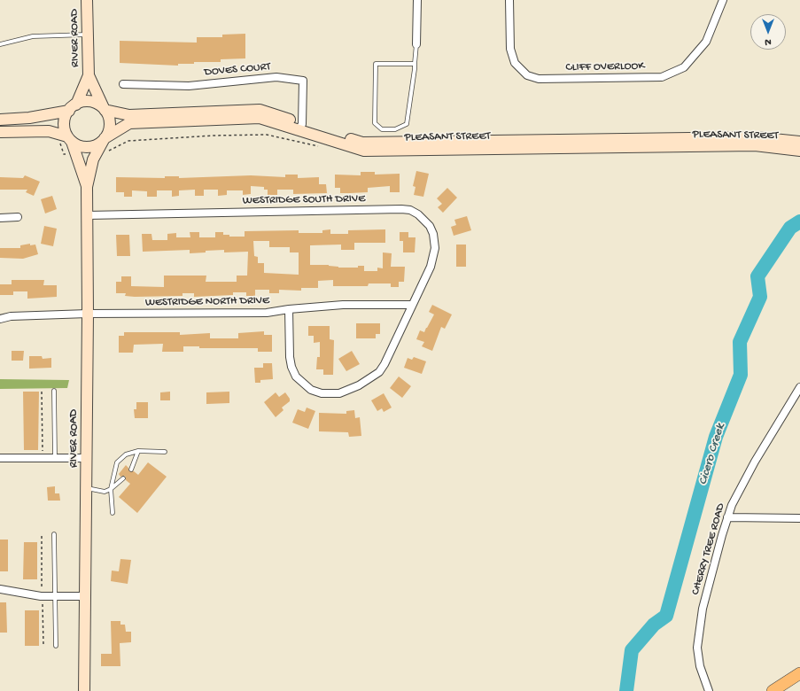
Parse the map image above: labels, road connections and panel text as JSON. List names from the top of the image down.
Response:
{
  "streets": {
    "main road": ["RIVER ROAD", "PLEASANT STREET"],
    "street": [
      "CLIFF OVERLOOK",
      "DOVES COURT",
      "WESTRIDGE SOUTH DRIVE",
      "WESTRIDGE NORTH DRIVE",
      "CHERRY TREE ROAD"
    ]
  },
  "crossings": [
    ["RIVER ROAD", "PLEASANT STREET"],
    ["RIVER ROAD", "WESTRIDGE SOUTH DRIVE"],
    ["RIVER ROAD", "WESTRIDGE NORTH DRIVE"],
    ["DOVES COURT", "PLEASANT STREET"],
    ["WESTRIDGE SOUTH DRIVE", "WESTRIDGE NORTH DRIVE"]
  ],
  "water": ["Cicero Creek"],
  "north": "bottom"
}
